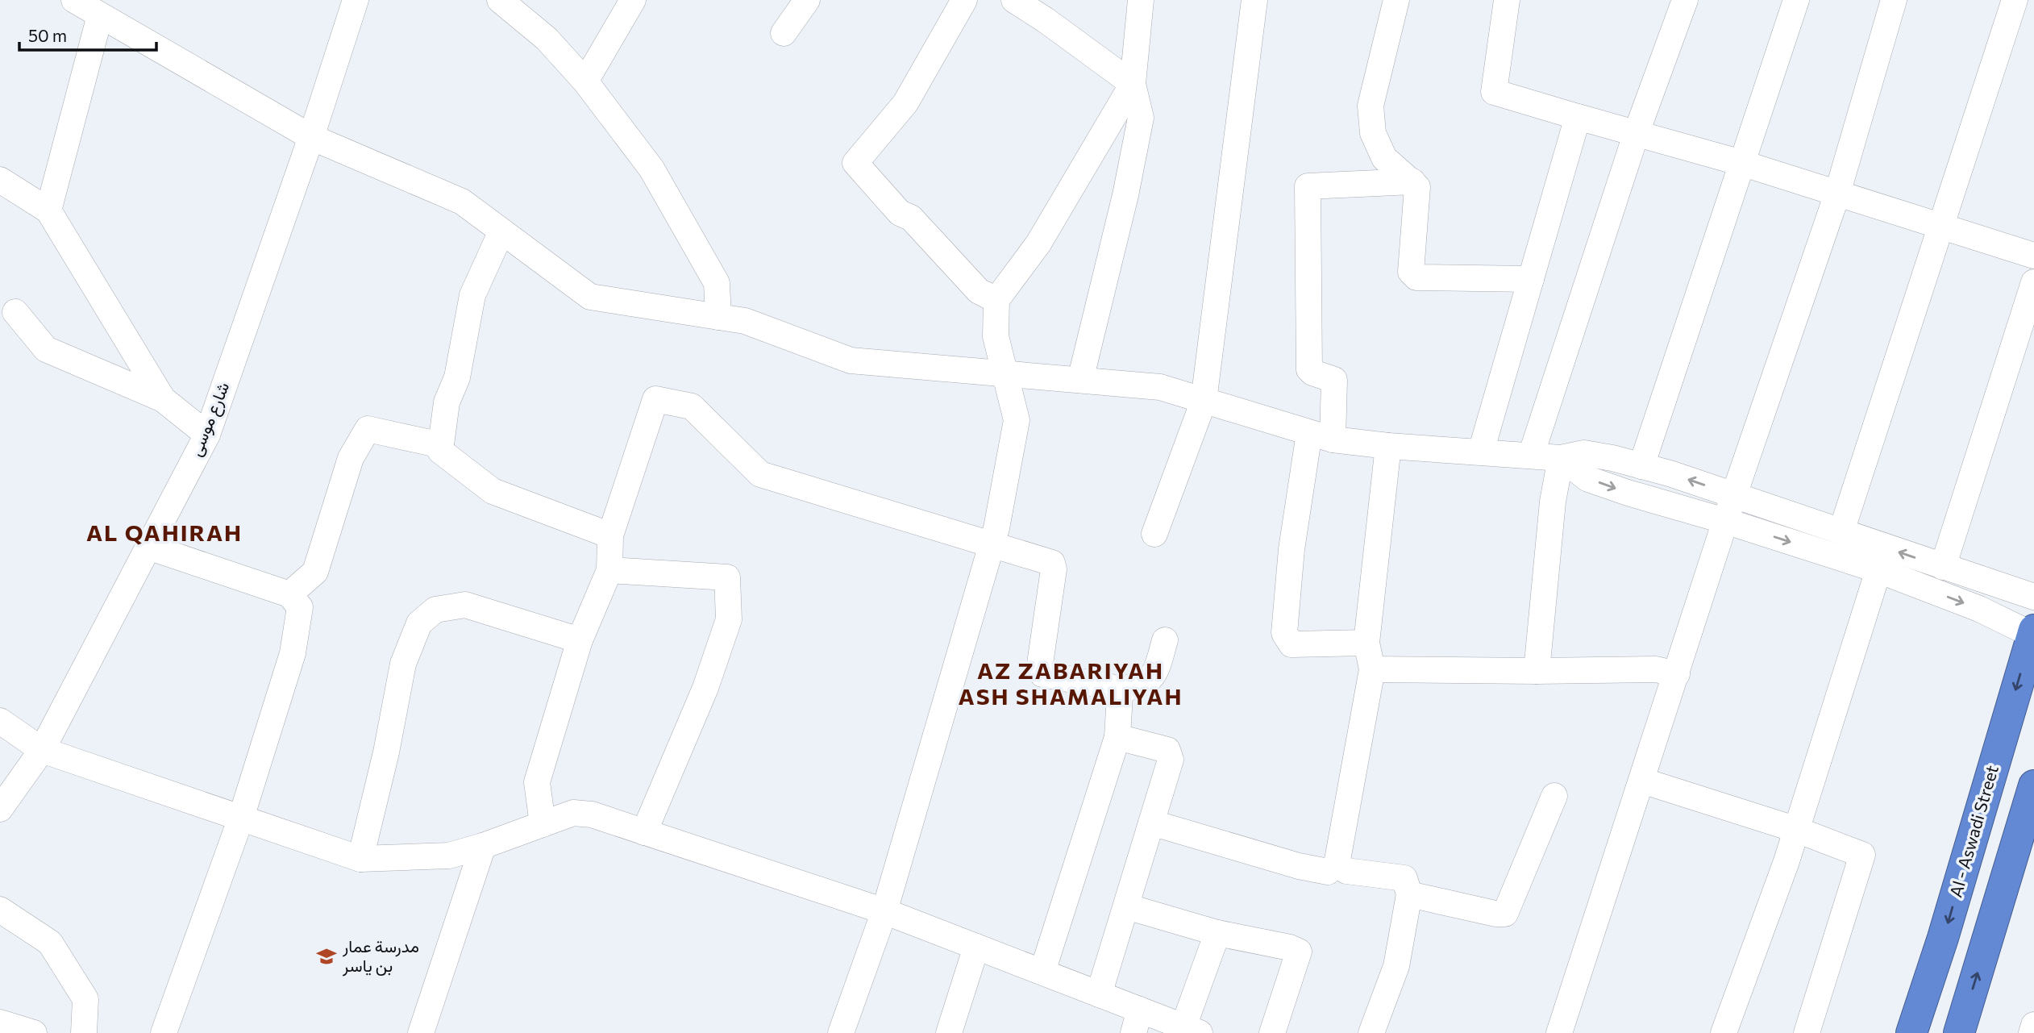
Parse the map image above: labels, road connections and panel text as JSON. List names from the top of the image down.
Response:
{
  "streets": {
    "highway": ["Al - Aswadi Street"],
    "street": ["شارع موسى"]
  },
  "districts": ["AL QAHIRAH", "AZ ZABARIYAH ASH SHAMALIYAH"],
  "places": {
    "school or university": ["مدرسة عمار بن ياسر"]
  },
  "scale_bar": "50 m"
}
